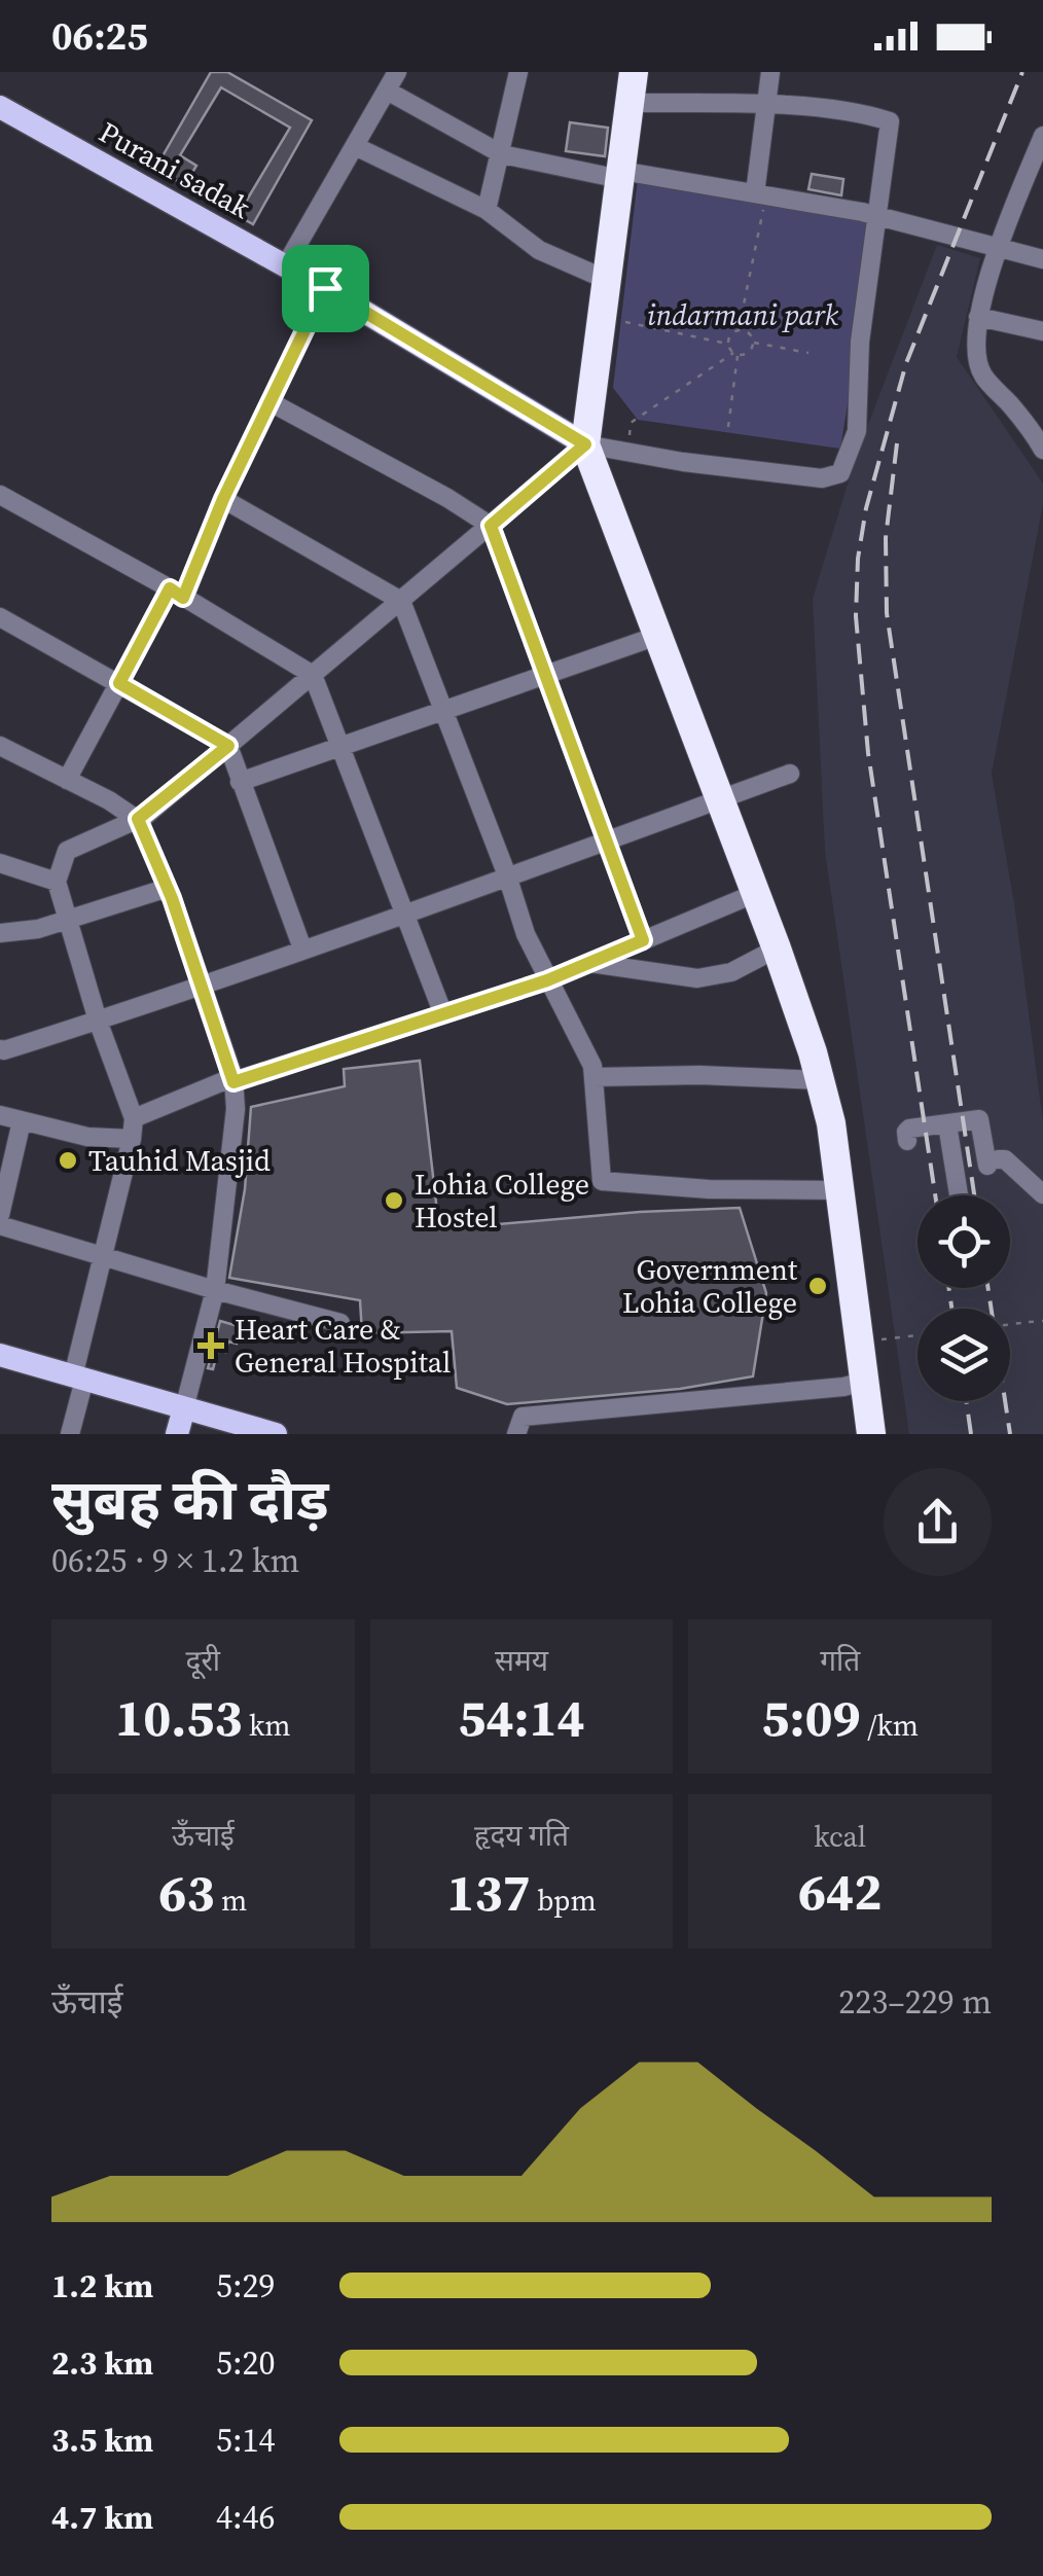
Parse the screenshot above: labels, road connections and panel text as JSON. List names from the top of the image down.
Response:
{
  "streets": {
    "main road": ["Purani sadak"]
  },
  "parks": ["indarmani park"],
  "places": {
    "other": ["Tauhid Masjid", "Lohia College Hostel", "Government Lohia College"],
    "health": ["Heart Care & General Hospital"]
  },
  "page": {
    "status": "06:25",
    "heading": ["सुबह की दौड़", "06:25 · 9 × 1.2 km"],
    "stats": [
      ["दूरी", "10.53 km"],
      ["समय", "54:14"],
      ["गति", "5:09 /km"],
      ["ऊँचाई", "63 m"],
      ["हृदय गति", "137 bpm"],
      ["kcal", "642"]
    ],
    "chart": ["ऊँचाई", "223–229 m"],
    "list": [
      {
        "name": "1.2 km",
        "note": "5:29"
      },
      {
        "name": "2.3 km",
        "note": "5:20"
      },
      {
        "name": "3.5 km",
        "note": "5:14"
      },
      {
        "name": "4.7 km",
        "note": "4:46"
      }
    ]
  }
}
